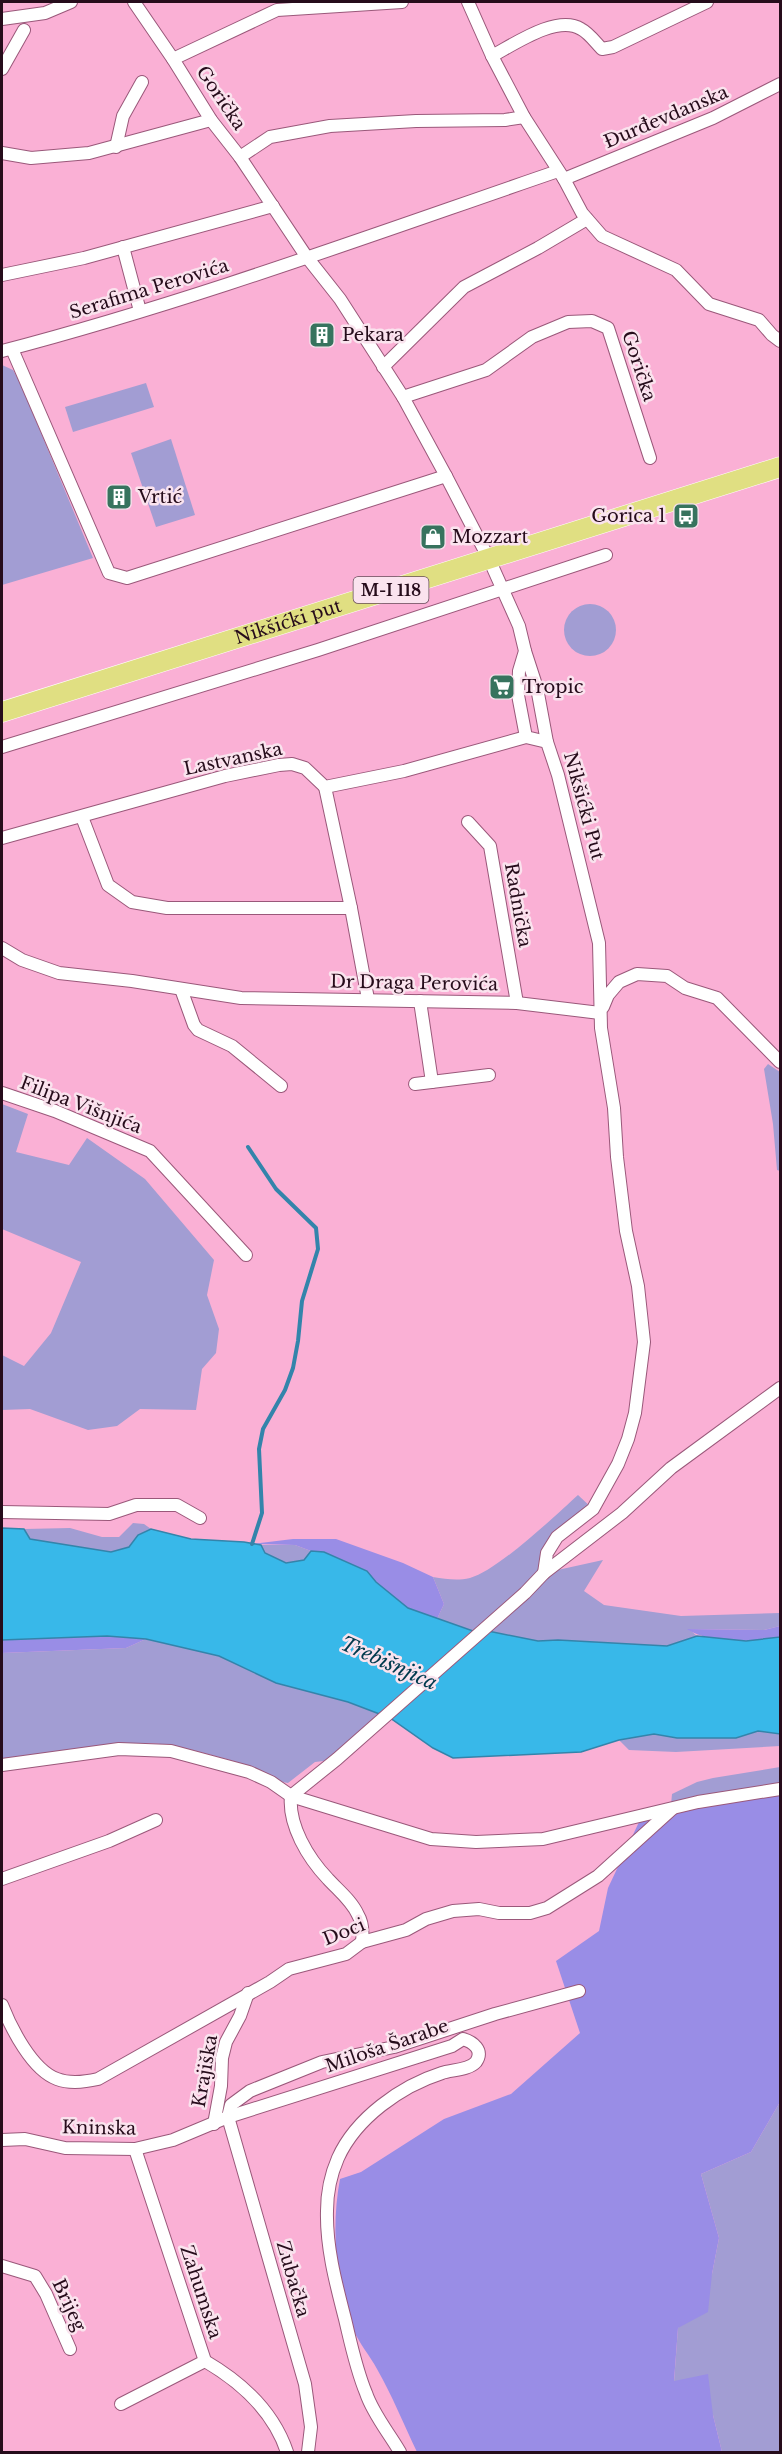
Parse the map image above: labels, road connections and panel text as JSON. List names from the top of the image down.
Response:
{
  "streets": {
    "main road": ["M-I 118", "Nikšićki put"],
    "street": [
      "Gorička",
      "Đurđevdanska",
      "Serafima Perovića",
      "Lastvanska",
      "Nikšićki Put",
      "Radnička",
      "Dr Draga Perovića",
      "Filipa Višnjića",
      "Doci",
      "Miloša Šarabe",
      "Krajiška",
      "Kninska",
      "Zubačka",
      "Zahumska",
      "Brijeg"
    ]
  },
  "crossings": [
    ["Gorička", "Serafima Perovića"],
    ["Gorička", "Nikšićki put"],
    ["Nikšićki Put", "Dr Draga Perovića"],
    ["Radnička", "Dr Draga Perovića"],
    ["Doci", "Krajiška"],
    ["Miloša Šarabe", "Kninska"],
    ["Miloša Šarabe", "Zubačka"],
    ["Krajiška", "Kninska"],
    ["Kninska", "Zubačka"],
    ["Kninska", "Zahumska"]
  ],
  "water": ["Trebišnjica"],
  "places": {
    "building": ["Pekara", "Vrtić"],
    "bus stop": ["Gorica 1"],
    "shop": ["Mozzart"],
    "supermarket": ["Tropic"]
  }
}
